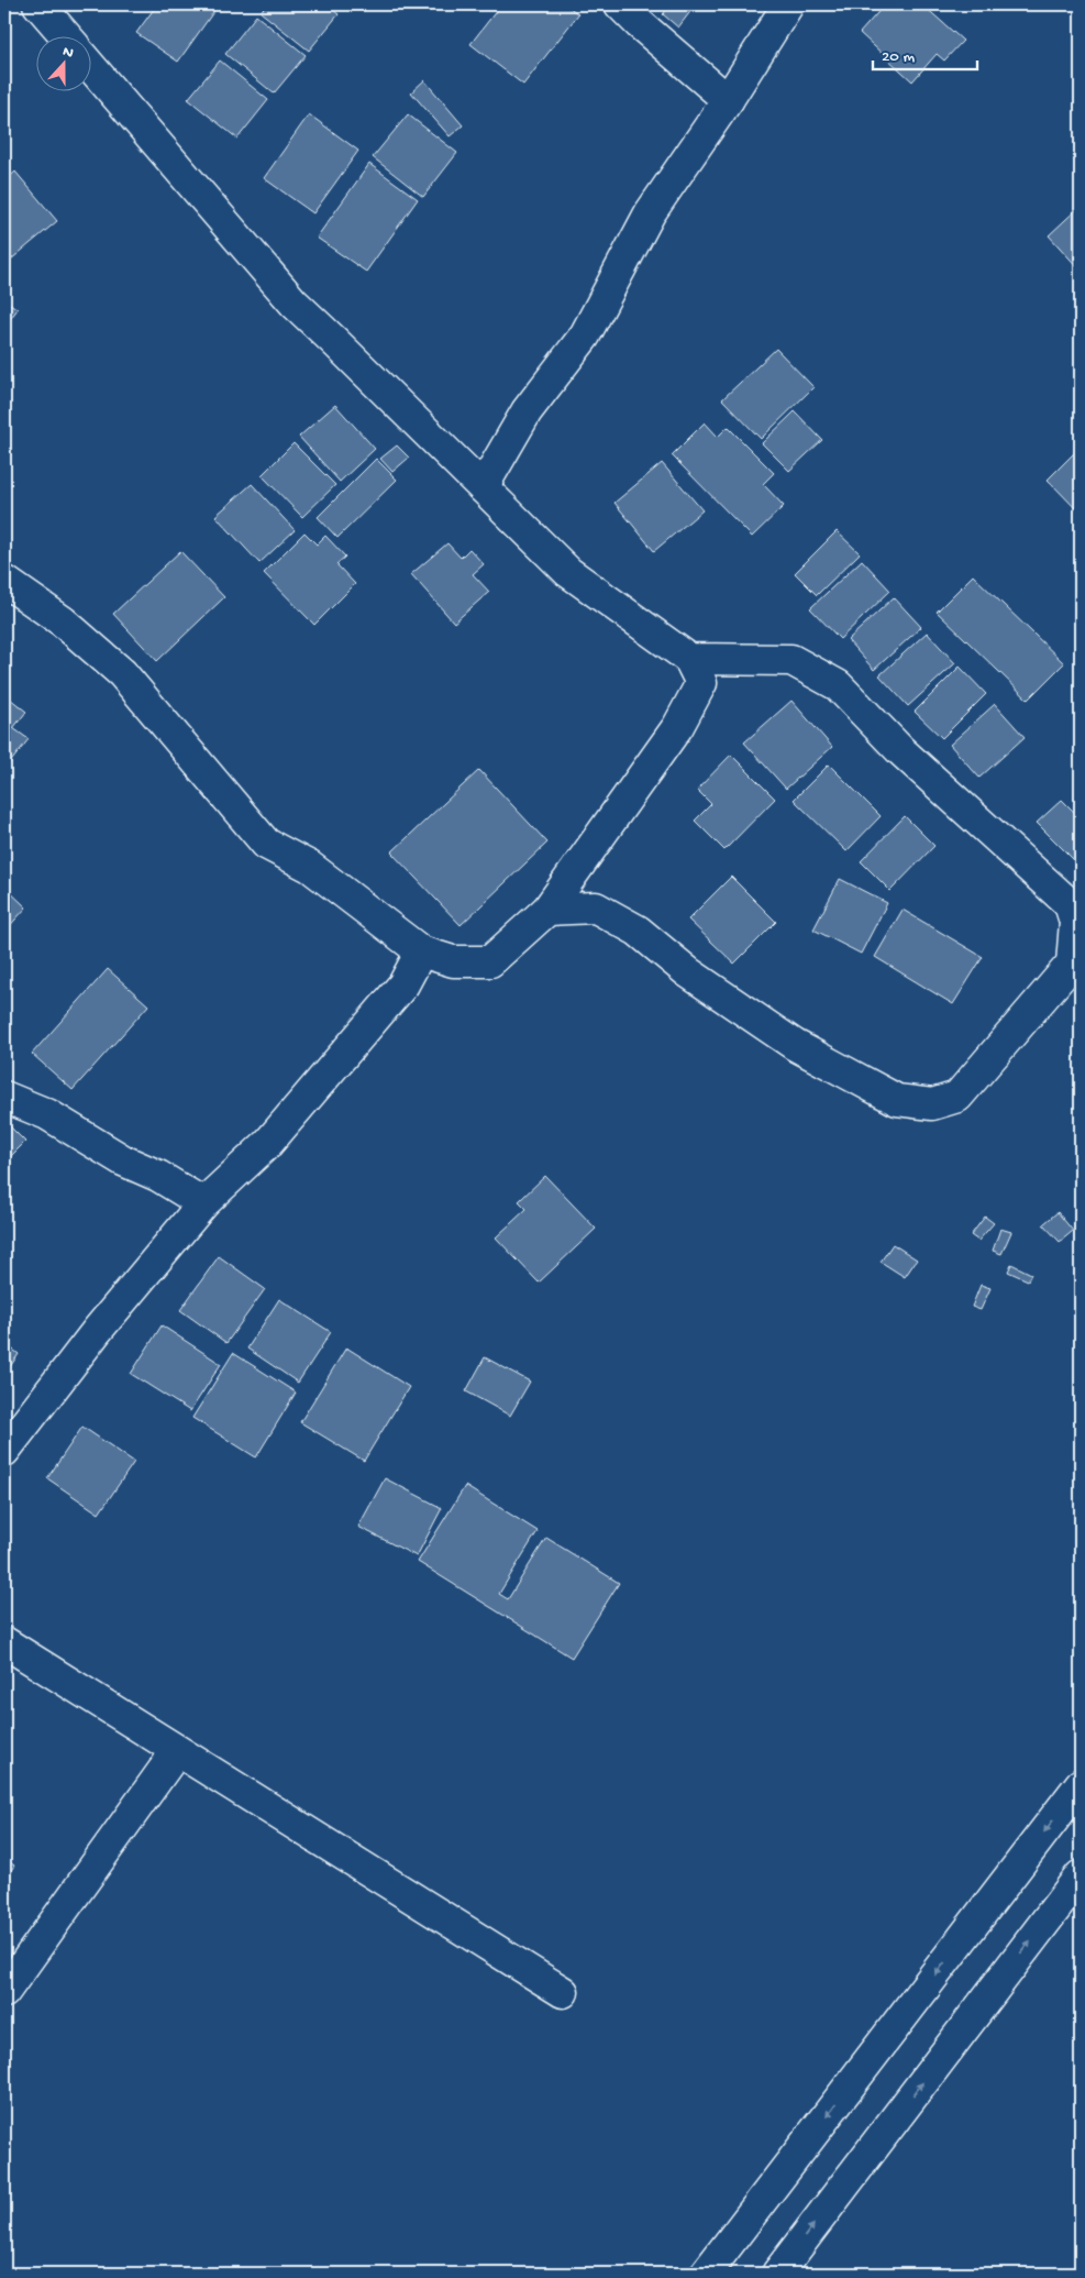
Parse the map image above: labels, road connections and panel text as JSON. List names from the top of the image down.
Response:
{
  "scale_bar": "20 m",
  "north": "top"
}
